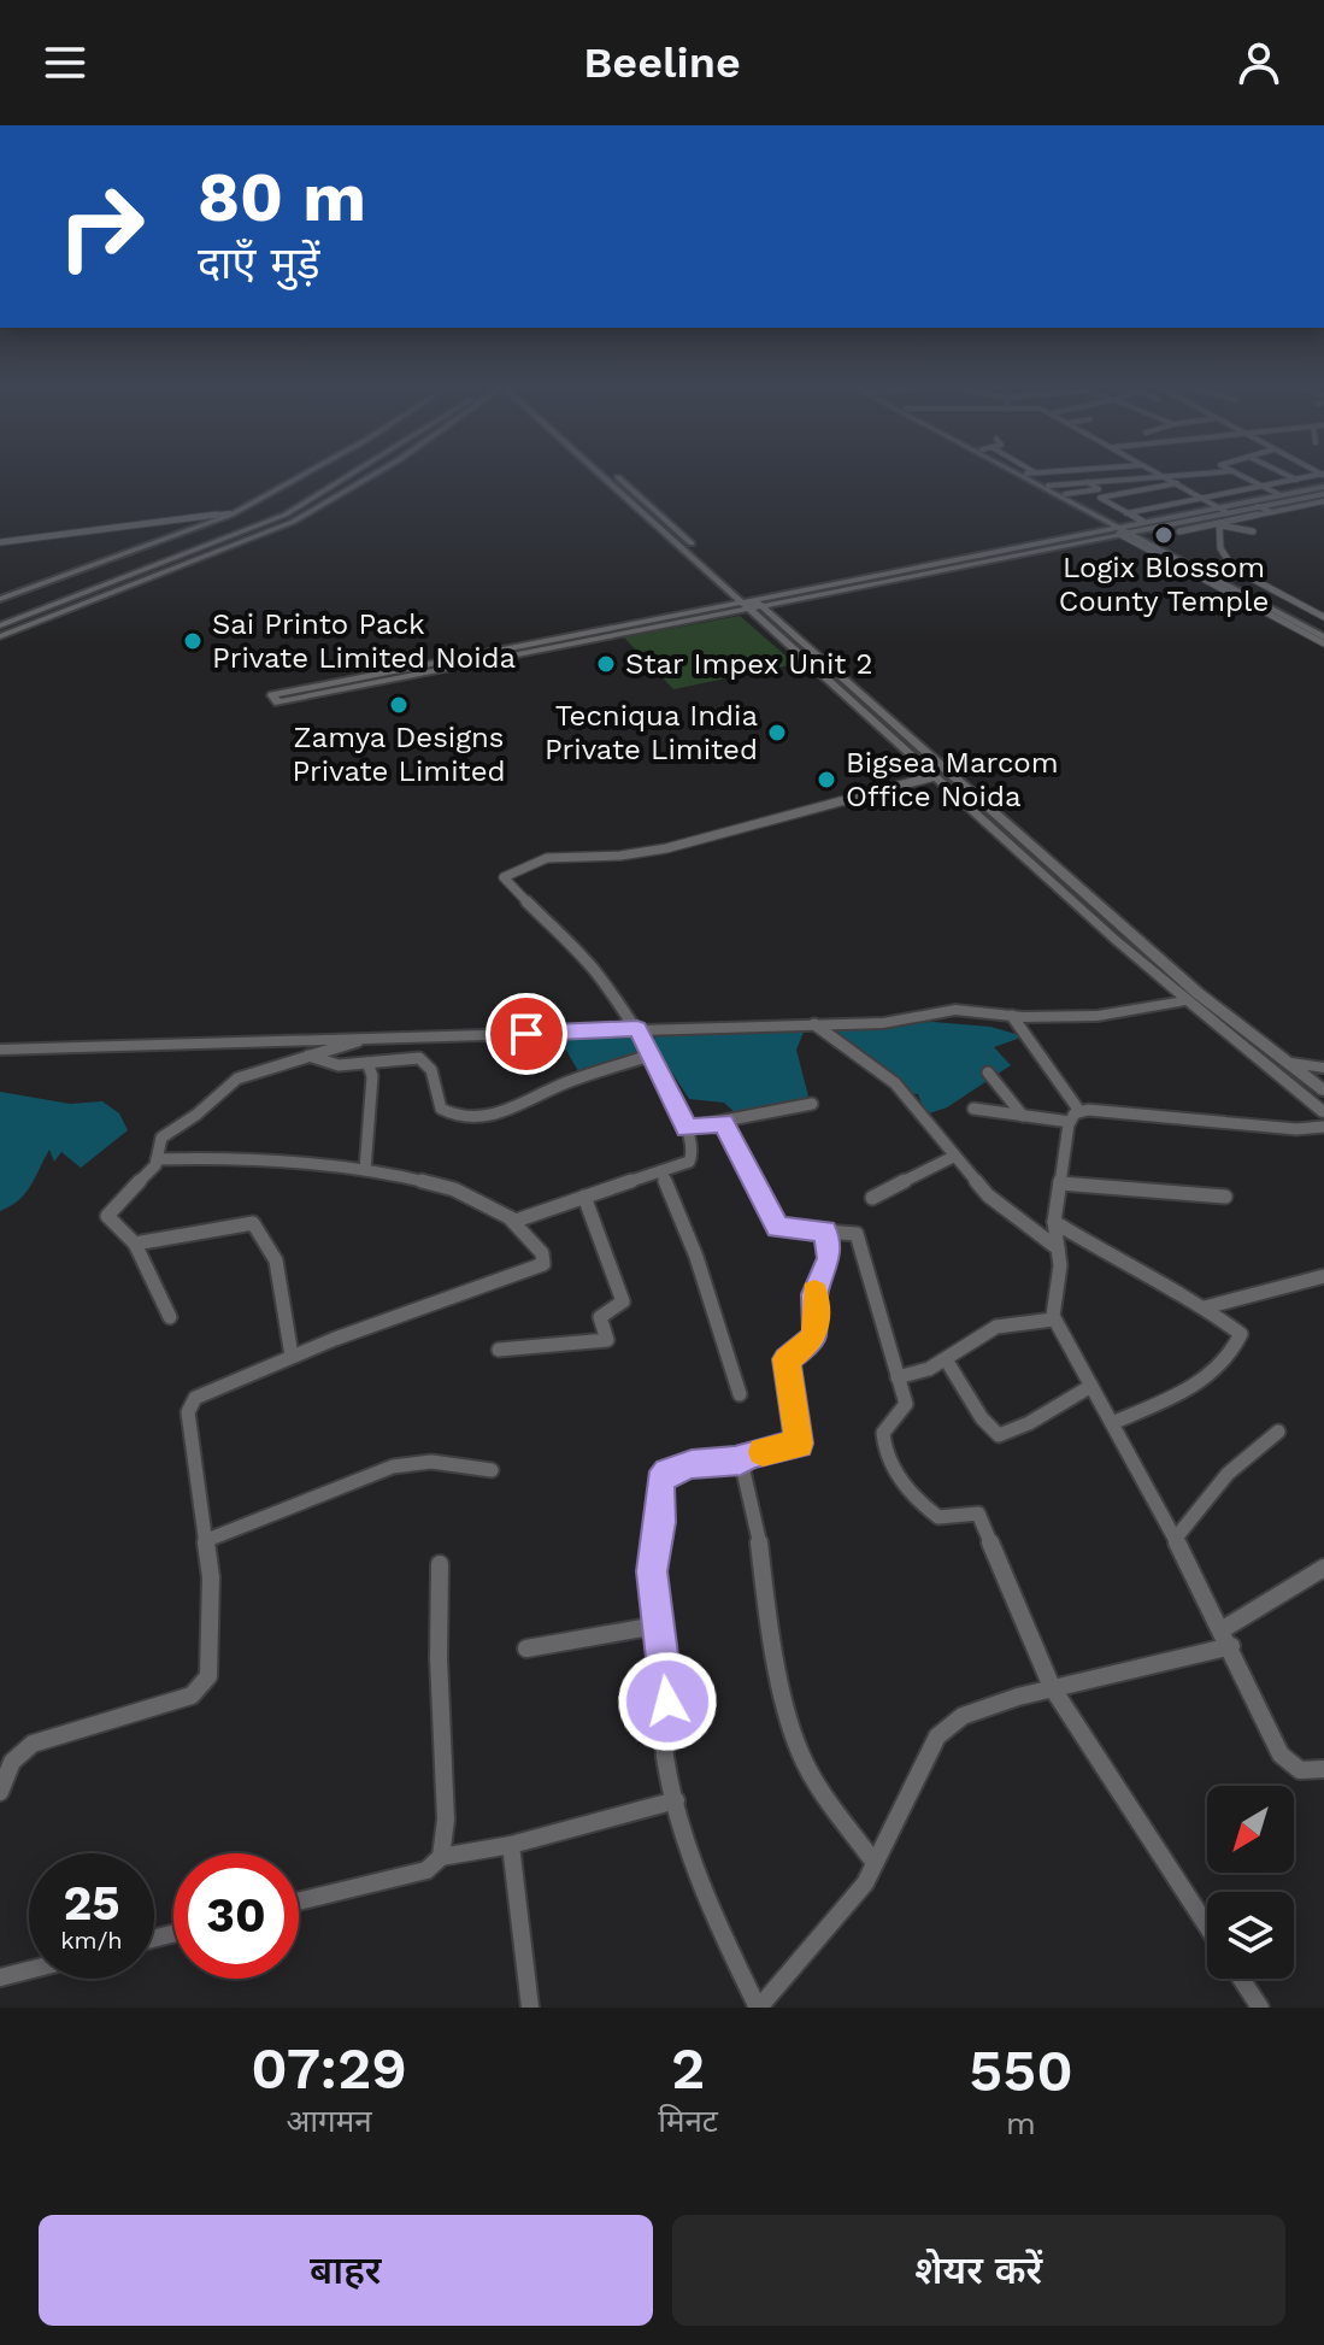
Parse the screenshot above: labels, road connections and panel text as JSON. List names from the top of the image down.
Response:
{
  "places": [
    "Logix Blossom County Temple",
    "Sai Printo Pack Private Limited Noida",
    "Star Impex Unit 2",
    "Zamya Designs Private Limited",
    "Tecniqua India Private Limited",
    "Bigsea Marcom Office Noida"
  ],
  "north": "bottom left",
  "page": {
    "header": "Beeline",
    "turn": ["80 m", "दाएँ मुड़ें"],
    "speed": "25 km/h",
    "limit": "30",
    "eta": [
      "07:29",
      "आगमन",
      "2",
      "मिनट",
      "550",
      "m"
    ],
    "buttons": ["बाहर", "शेयर करें"]
  }
}
